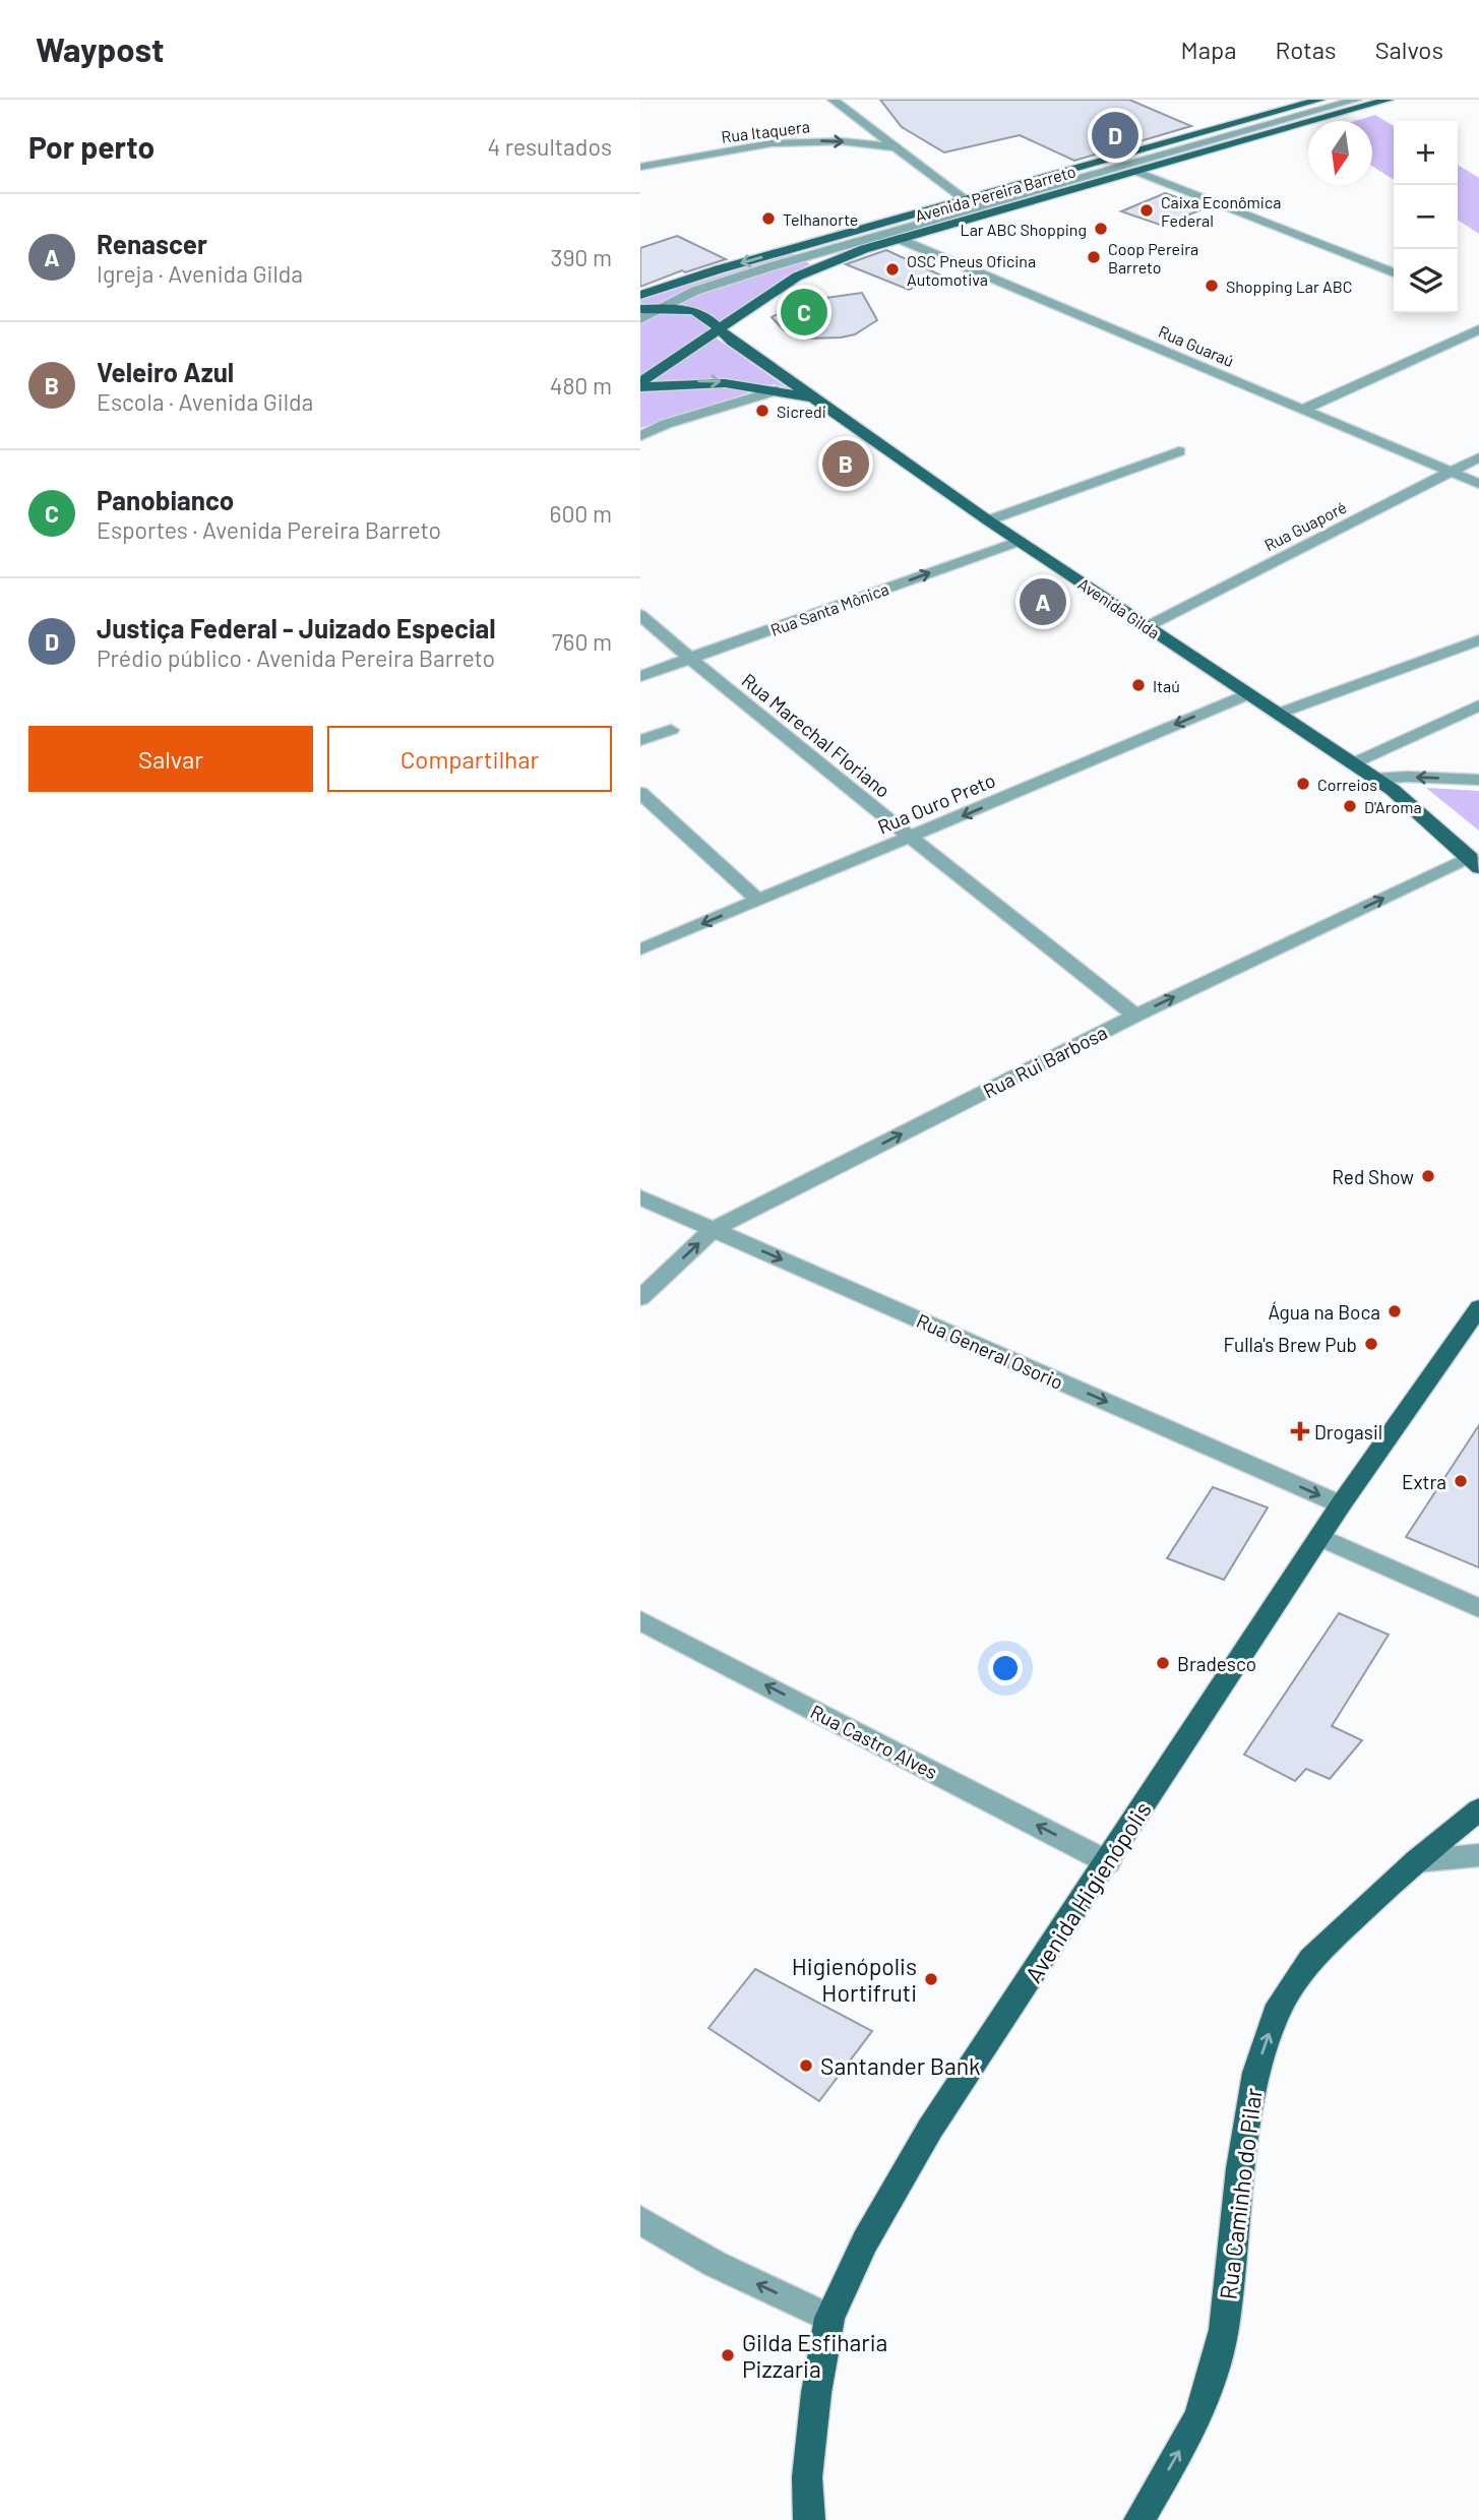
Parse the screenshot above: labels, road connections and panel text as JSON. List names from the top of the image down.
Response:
{
  "streets": {
    "main road": [
      "Avenida Pereira Barreto",
      "Avenida Gilda",
      "Avenida Higienópolis",
      "Rua Caminho do Pilar"
    ],
    "street": [
      "Rua Itaquera",
      "Rua Guaraú",
      "Rua Guaporé",
      "Rua Santa Mônica",
      "Rua Marechal Floriano",
      "Rua Ouro Preto",
      "Rua Rui Barbosa",
      "Rua General Osorio",
      "Rua Castro Alves"
    ]
  },
  "crossings": [
    ["Avenida Pereira Barreto", "Rua Guaraú"],
    ["Avenida Pereira Barreto", "Avenida Gilda"],
    ["Rua Guaraú", "Rua Guaporé"],
    ["Rua Guaporé", "Avenida Gilda"],
    ["Avenida Gilda", "Rua Santa Mônica"],
    ["Avenida Gilda", "Rua Ouro Preto"],
    ["Avenida Gilda", "Rua Rui Barbosa"],
    ["Rua Santa Mônica", "Rua Marechal Floriano"],
    ["Rua Marechal Floriano", "Rua Ouro Preto"],
    ["Rua Marechal Floriano", "Rua Rui Barbosa"],
    ["Rua Rui Barbosa", "Rua General Osorio"],
    ["Rua General Osorio", "Avenida Higienópolis"],
    ["Rua Castro Alves", "Avenida Higienópolis"]
  ],
  "one_way": [
    "Rua Santa Mônica",
    "Rua Ouro Preto",
    "Rua Rui Barbosa",
    "Rua General Osorio",
    "Rua Castro Alves",
    "Rua Caminho do Pilar"
  ],
  "places": {
    "other": [
      "Caixa Econômica Federal",
      "Telhanorte",
      "Lar ABC Shopping",
      "Coop Pereira Barreto",
      "OSC Pneus Oficina Automotiva",
      "Shopping Lar ABC",
      "Sicredi",
      "Itaú",
      "Correios",
      "D'Aroma",
      "Red Show",
      "Água na Boca",
      "Fulla's Brew Pub",
      "Extra",
      "Bradesco",
      "Higienópolis Hortifruti",
      "Santander Bank",
      "Gilda Esfiharia Pizzaria"
    ],
    "health": ["Drogasil"]
  },
  "north": "bottom",
  "page": {
    "header": "Waypost",
    "nav": ["Mapa", "Rotas", "Salvos"],
    "heading": ["Por perto", "4 resultados"],
    "pins": [
      "D",
      "C",
      "B",
      "A"
    ],
    "map_buttons": ["+", "−"],
    "list": [
      {
        "mark": "A",
        "name": "Renascer",
        "note": "Igreja · Avenida Gilda",
        "value": "390 m"
      },
      {
        "mark": "B",
        "name": "Veleiro Azul",
        "note": "Escola · Avenida Gilda",
        "value": "480 m"
      },
      {
        "mark": "C",
        "name": "Panobianco",
        "note": "Esportes · Avenida Pereira Barreto",
        "value": "600 m"
      },
      {
        "mark": "D",
        "name": "Justiça Federal - Juizado Especial",
        "note": "Prédio público · Avenida Pereira Barreto",
        "value": "760 m"
      }
    ],
    "buttons": ["Salvar", "Compartilhar"]
  }
}
